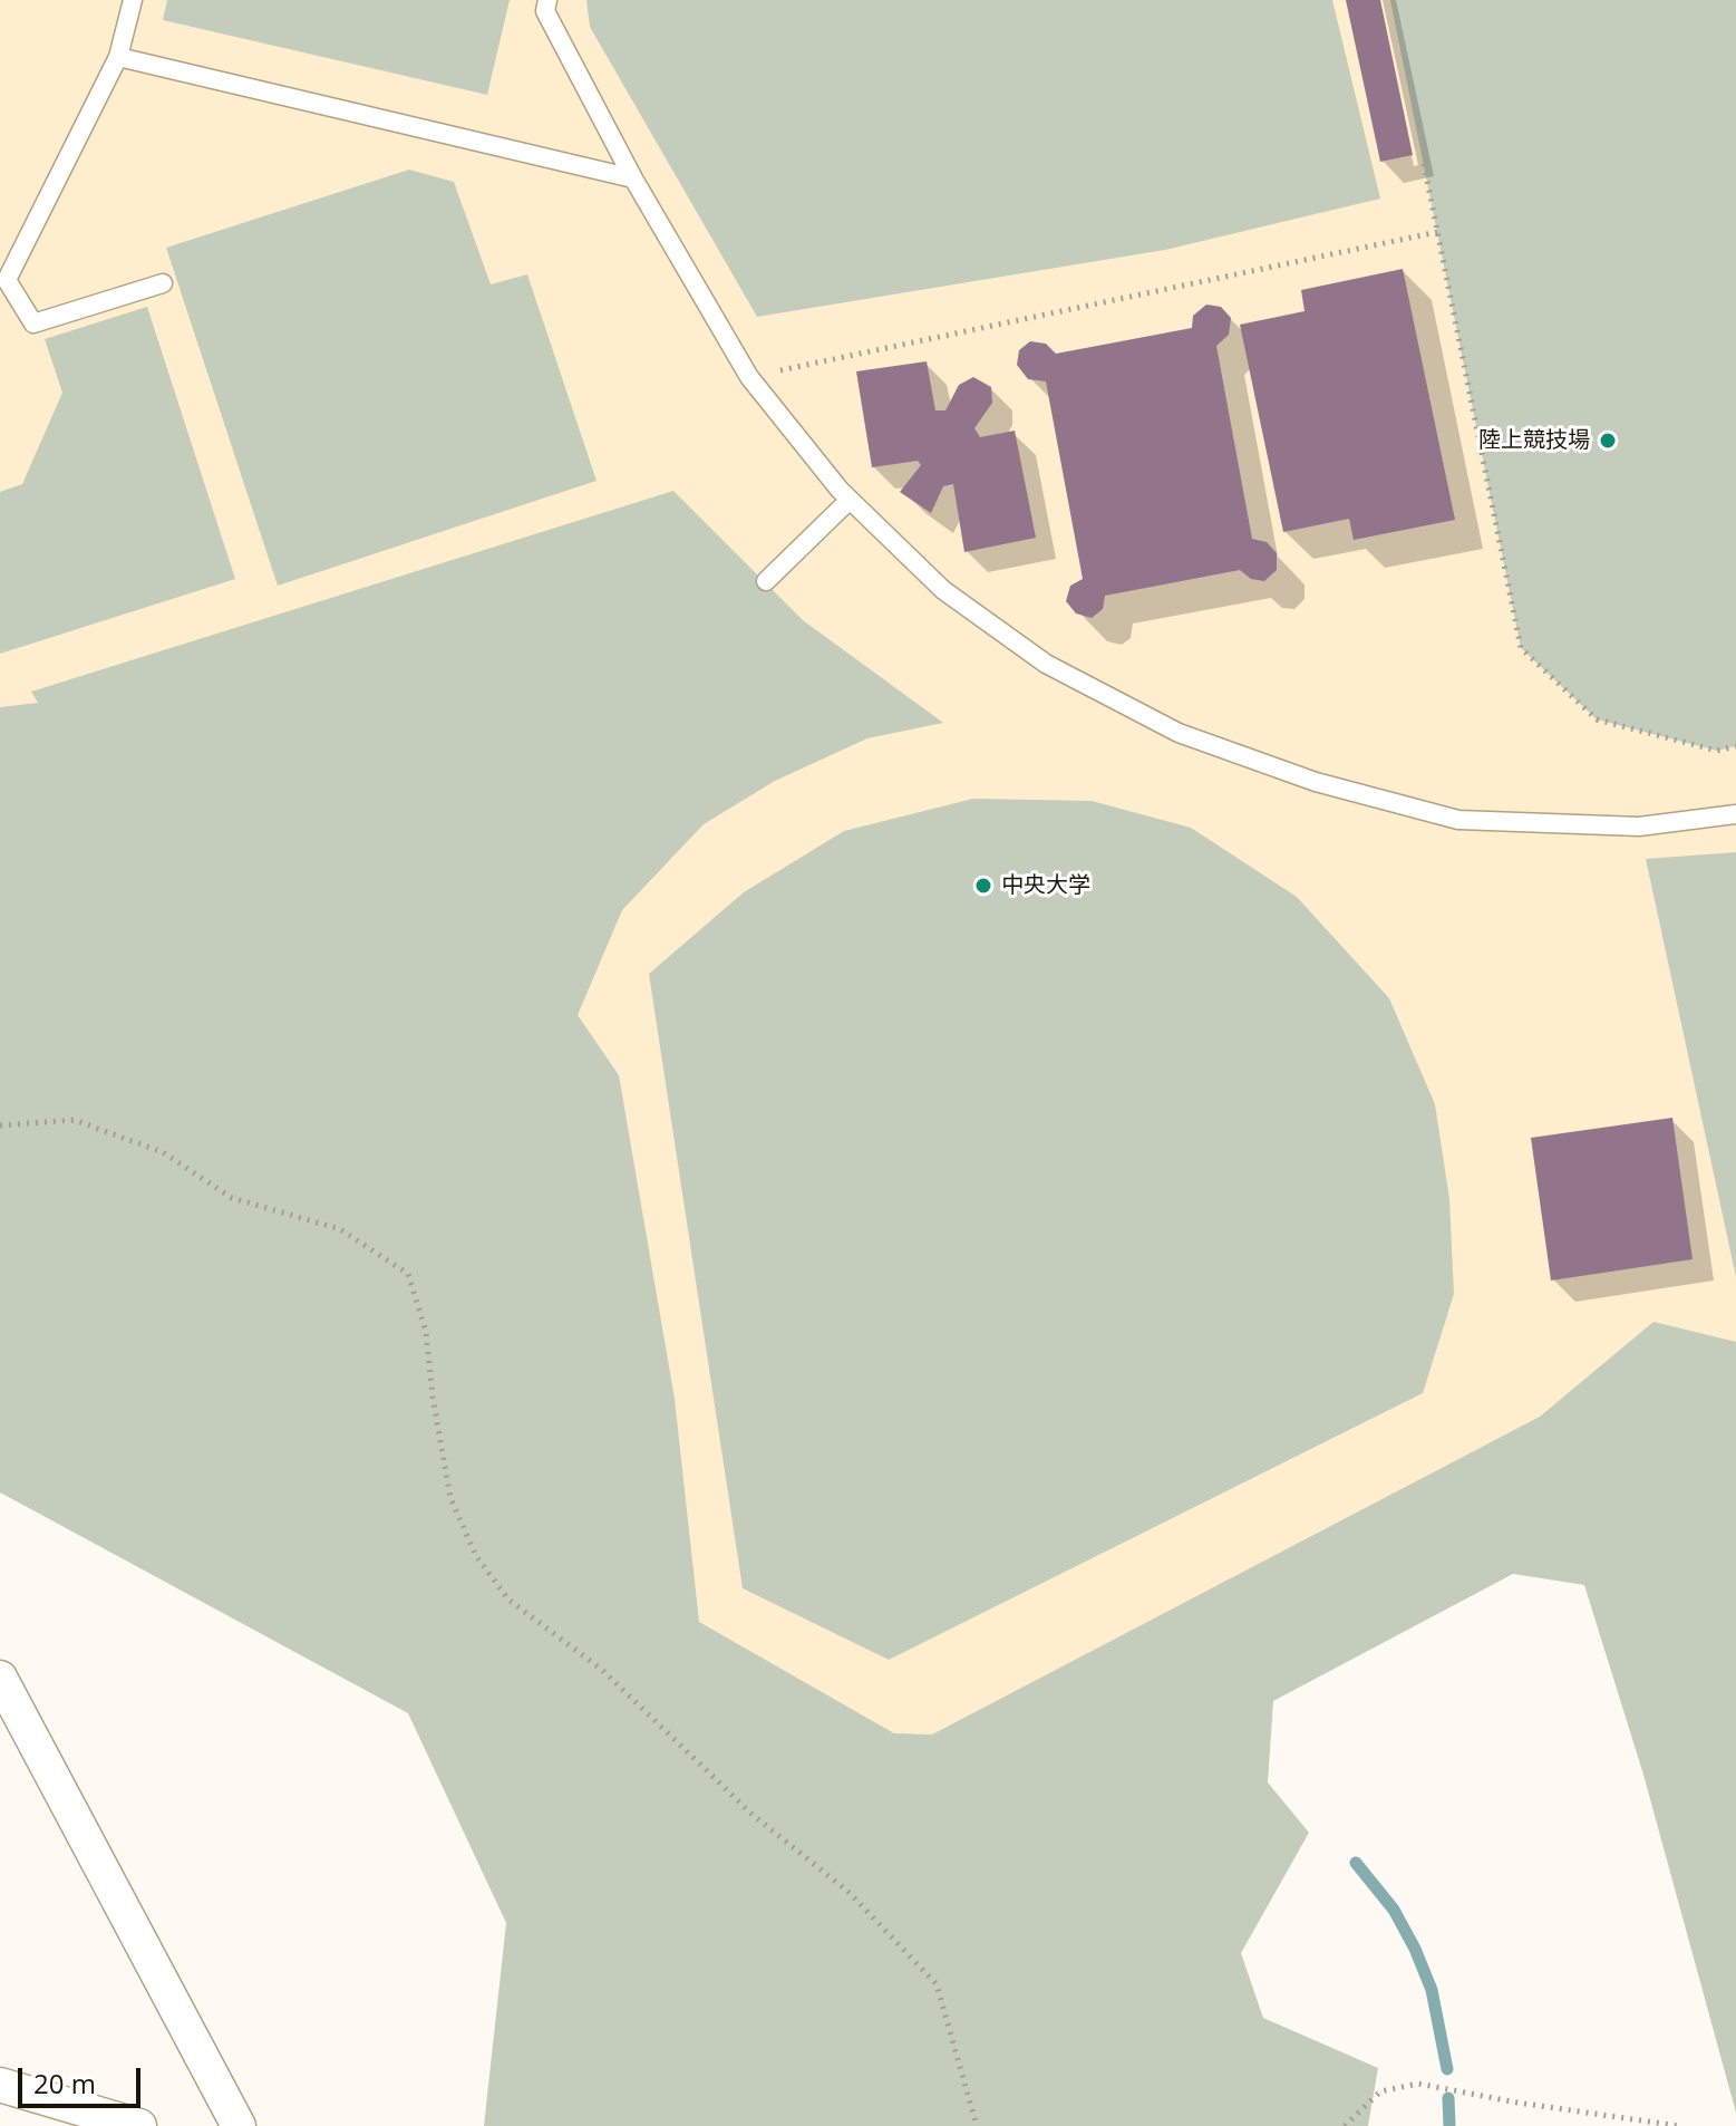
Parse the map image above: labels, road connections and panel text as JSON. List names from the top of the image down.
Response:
{
  "places": ["陸上競技場", "中央大学"],
  "scale_bar": "20 m"
}
